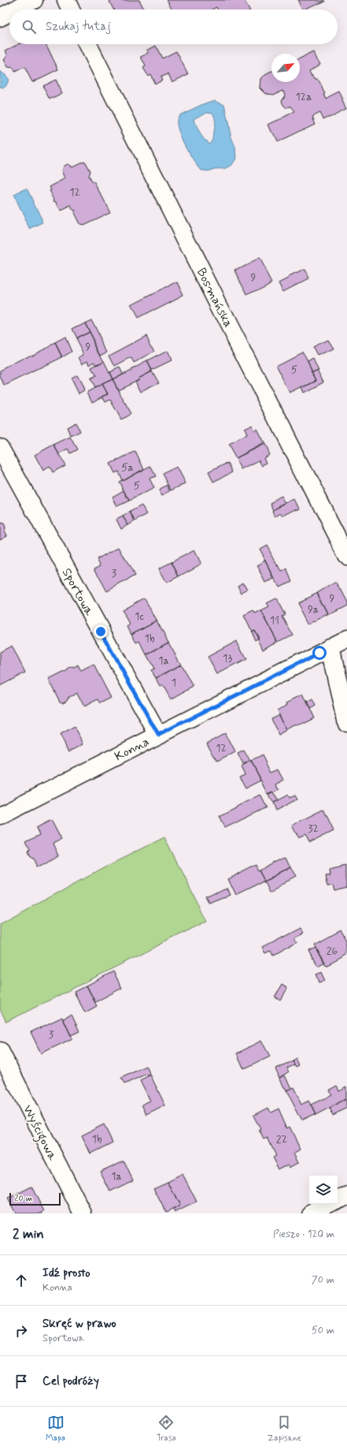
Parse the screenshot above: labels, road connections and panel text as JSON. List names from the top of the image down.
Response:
{
  "streets": {
    "street": [
      "Bosmańska",
      "Sportowa",
      "Konna",
      "Wyścigowa"
    ]
  },
  "crossings": [
    ["Sportowa", "Konna"]
  ],
  "house_numbers": [
    "12a",
    "12",
    "9",
    "9",
    "5",
    "5a",
    "5",
    "3",
    "9",
    "9a",
    "1c",
    "11",
    "1b",
    "13",
    "1a",
    "1",
    "12",
    "32",
    "26",
    "3",
    "1b",
    "22",
    "1a"
  ],
  "scale_bar": "20 m",
  "north": "top right",
  "page": {
    "search": "Szukaj tutaj",
    "scale": "20 m",
    "heading": ["2 min", "Pieszo · 120 m"],
    "list": [
      ["Idź prosto", "Konna", "70 m"],
      ["Skręć w prawo", "Sportowa", "50 m"],
      "Cel podróży"
    ],
    "nav": ["Mapa", "Trasa", "Zapisane"]
  }
}
